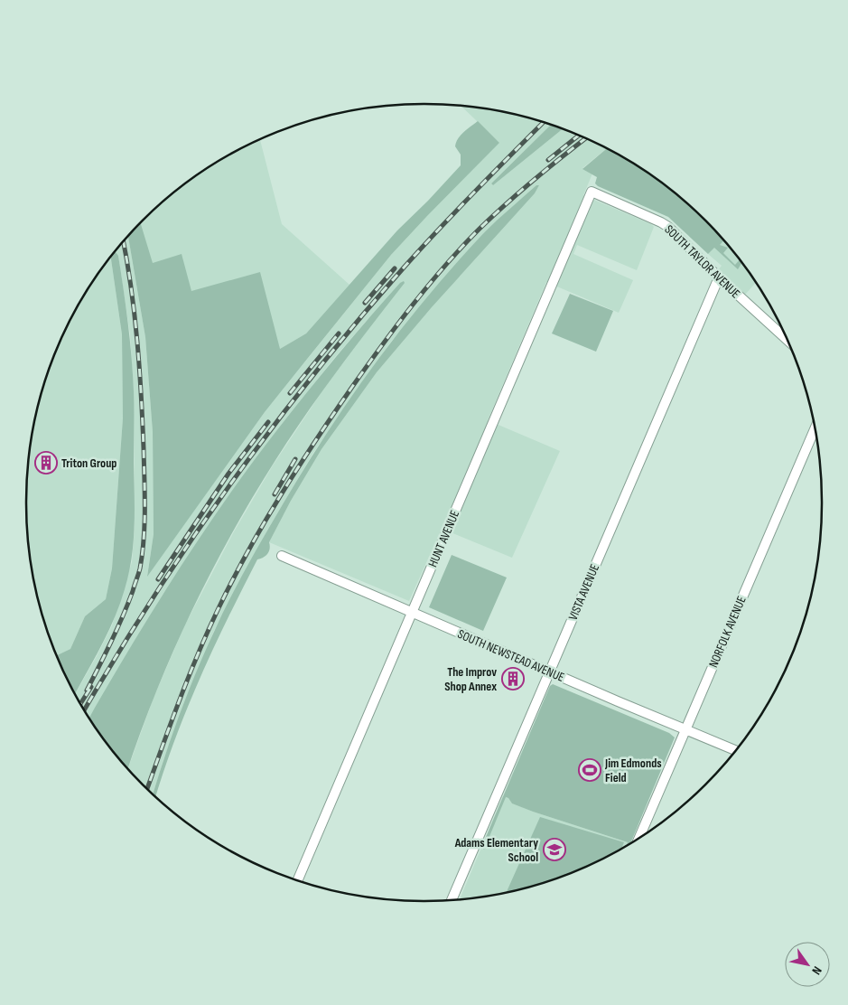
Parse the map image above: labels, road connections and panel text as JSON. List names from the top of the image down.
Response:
{
  "streets": {
    "street": [
      "SOUTH TAYLOR AVENUE",
      "HUNT AVENUE",
      "VISTA AVENUE",
      "NORFOLK AVENUE",
      "SOUTH NEWSTEAD AVENUE"
    ]
  },
  "crossings": [
    ["SOUTH TAYLOR AVENUE", "HUNT AVENUE"],
    ["SOUTH TAYLOR AVENUE", "VISTA AVENUE"],
    ["HUNT AVENUE", "SOUTH NEWSTEAD AVENUE"],
    ["VISTA AVENUE", "SOUTH NEWSTEAD AVENUE"],
    ["NORFOLK AVENUE", "SOUTH NEWSTEAD AVENUE"]
  ],
  "places": {
    "building": ["Triton Group", "The Improv Shop Annex"],
    "sports": ["Jim Edmonds Field"],
    "school or university": ["Adams Elementary School"]
  },
  "north": "bottom right"
}
